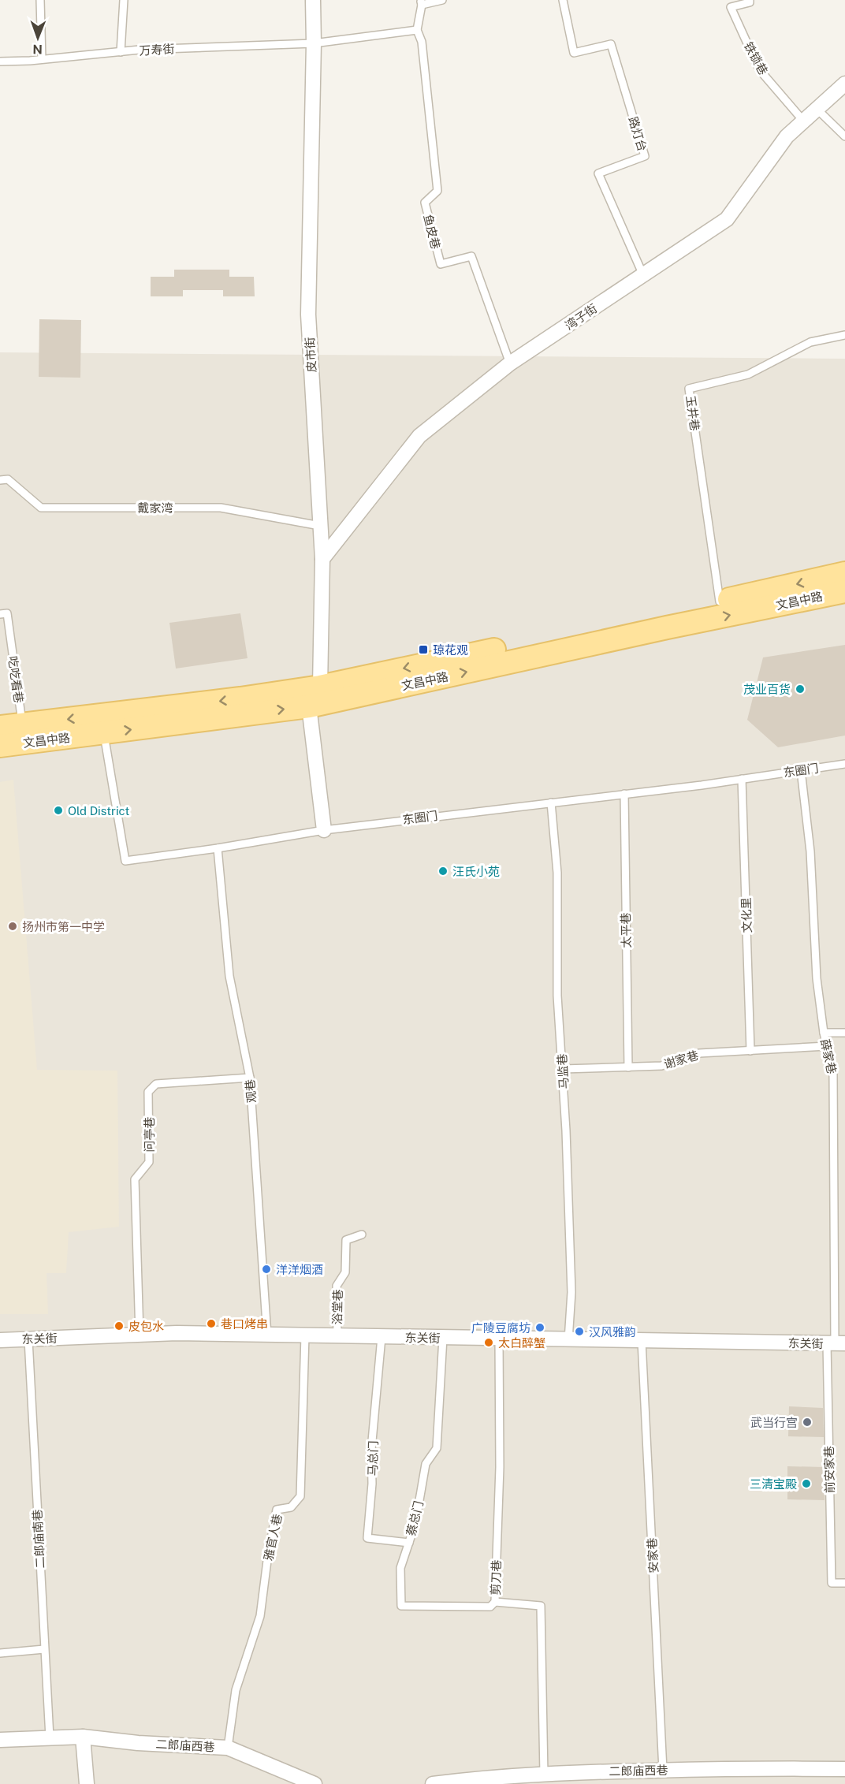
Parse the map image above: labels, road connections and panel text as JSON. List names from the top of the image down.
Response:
{
  "streets": {
    "main road": ["文昌中路"],
    "street": [
      "湾子街",
      "皮市街",
      "东关街",
      "二郎庙西巷"
    ],
    "lane": [
      "万寿街",
      "铁锁巷",
      "路灯台",
      "鱼皮巷",
      "玉井巷",
      "戴家湾",
      "吃吃看巷",
      "东圈门",
      "文化里",
      "太平巷",
      "薛家巷",
      "谢家巷",
      "马监巷",
      "观巷",
      "问亭巷",
      "浴堂巷",
      "马总门",
      "前安家巷",
      "蔡总门",
      "雅官人巷",
      "二郎庙南巷",
      "安家巷",
      "剪刀巷"
    ]
  },
  "crossings": [
    ["万寿街", "鱼皮巷"],
    ["万寿街", "皮市街"],
    ["铁锁巷", "湾子街"],
    ["路灯台", "湾子街"],
    ["鱼皮巷", "湾子街"],
    ["湾子街", "皮市街"],
    ["皮市街", "戴家湾"],
    ["皮市街", "文昌中路"],
    ["玉井巷", "文昌中路"],
    ["文昌中路", "吃吃看巷"],
    ["文昌中路", "东圈门"],
    ["东圈门", "文化里"],
    ["东圈门", "太平巷"],
    ["东圈门", "薛家巷"],
    ["东圈门", "马监巷"],
    ["东圈门", "观巷"],
    ["文化里", "谢家巷"],
    ["太平巷", "谢家巷"],
    ["薛家巷", "谢家巷"],
    ["薛家巷", "东关街"],
    ["薛家巷", "前安家巷"],
    ["谢家巷", "马监巷"],
    ["马监巷", "东关街"],
    ["观巷", "问亭巷"],
    ["观巷", "东关街"],
    ["问亭巷", "东关街"],
    ["浴堂巷", "东关街"],
    ["东关街", "马总门"],
    ["东关街", "前安家巷"],
    ["东关街", "蔡总门"],
    ["东关街", "雅官人巷"],
    ["东关街", "二郎庙南巷"],
    ["东关街", "安家巷"],
    ["东关街", "剪刀巷"],
    ["马总门", "蔡总门"],
    ["蔡总门", "剪刀巷"],
    ["雅官人巷", "二郎庙西巷"],
    ["二郎庙南巷", "二郎庙西巷"],
    ["安家巷", "二郎庙西巷"],
    ["剪刀巷", "二郎庙西巷"]
  ],
  "places": {
    "transit": ["琼花观"],
    "other": [
      "茂业百货",
      "Old District",
      "汪氏小苑",
      "扬州市第一中学",
      "洋洋烟酒",
      "巷口烤串",
      "皮包水",
      "广陵豆腐坊",
      "汉风雅韵",
      "太白醉蟹",
      "武当行宫",
      "三清宝殿"
    ]
  },
  "north": "bottom"
}
